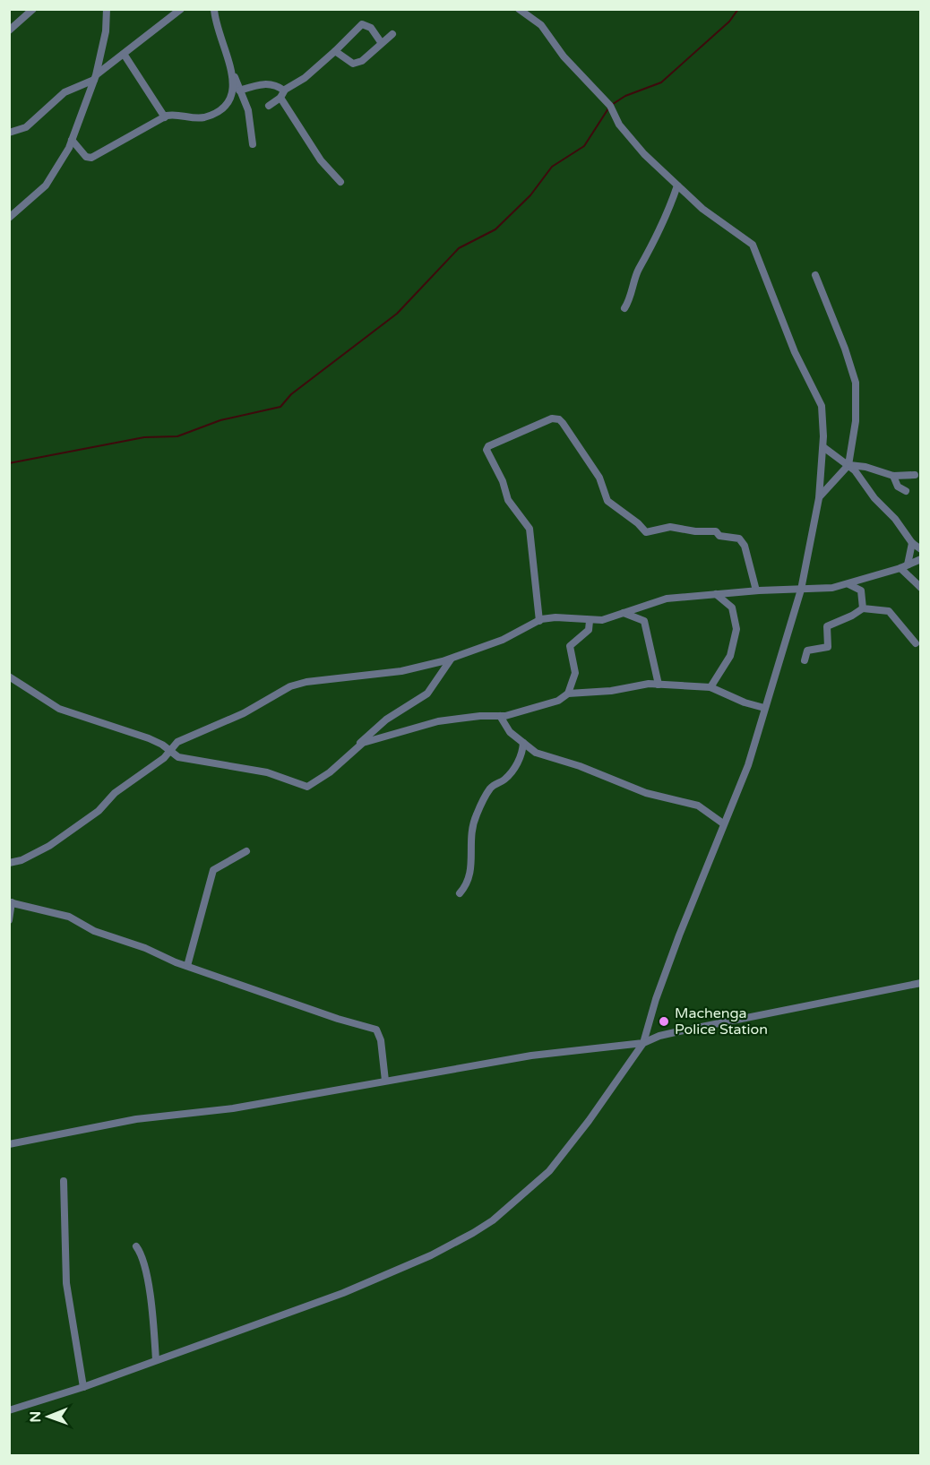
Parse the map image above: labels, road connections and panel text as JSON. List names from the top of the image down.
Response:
{
  "places": ["Machenga Police Station"],
  "north": "left"
}
